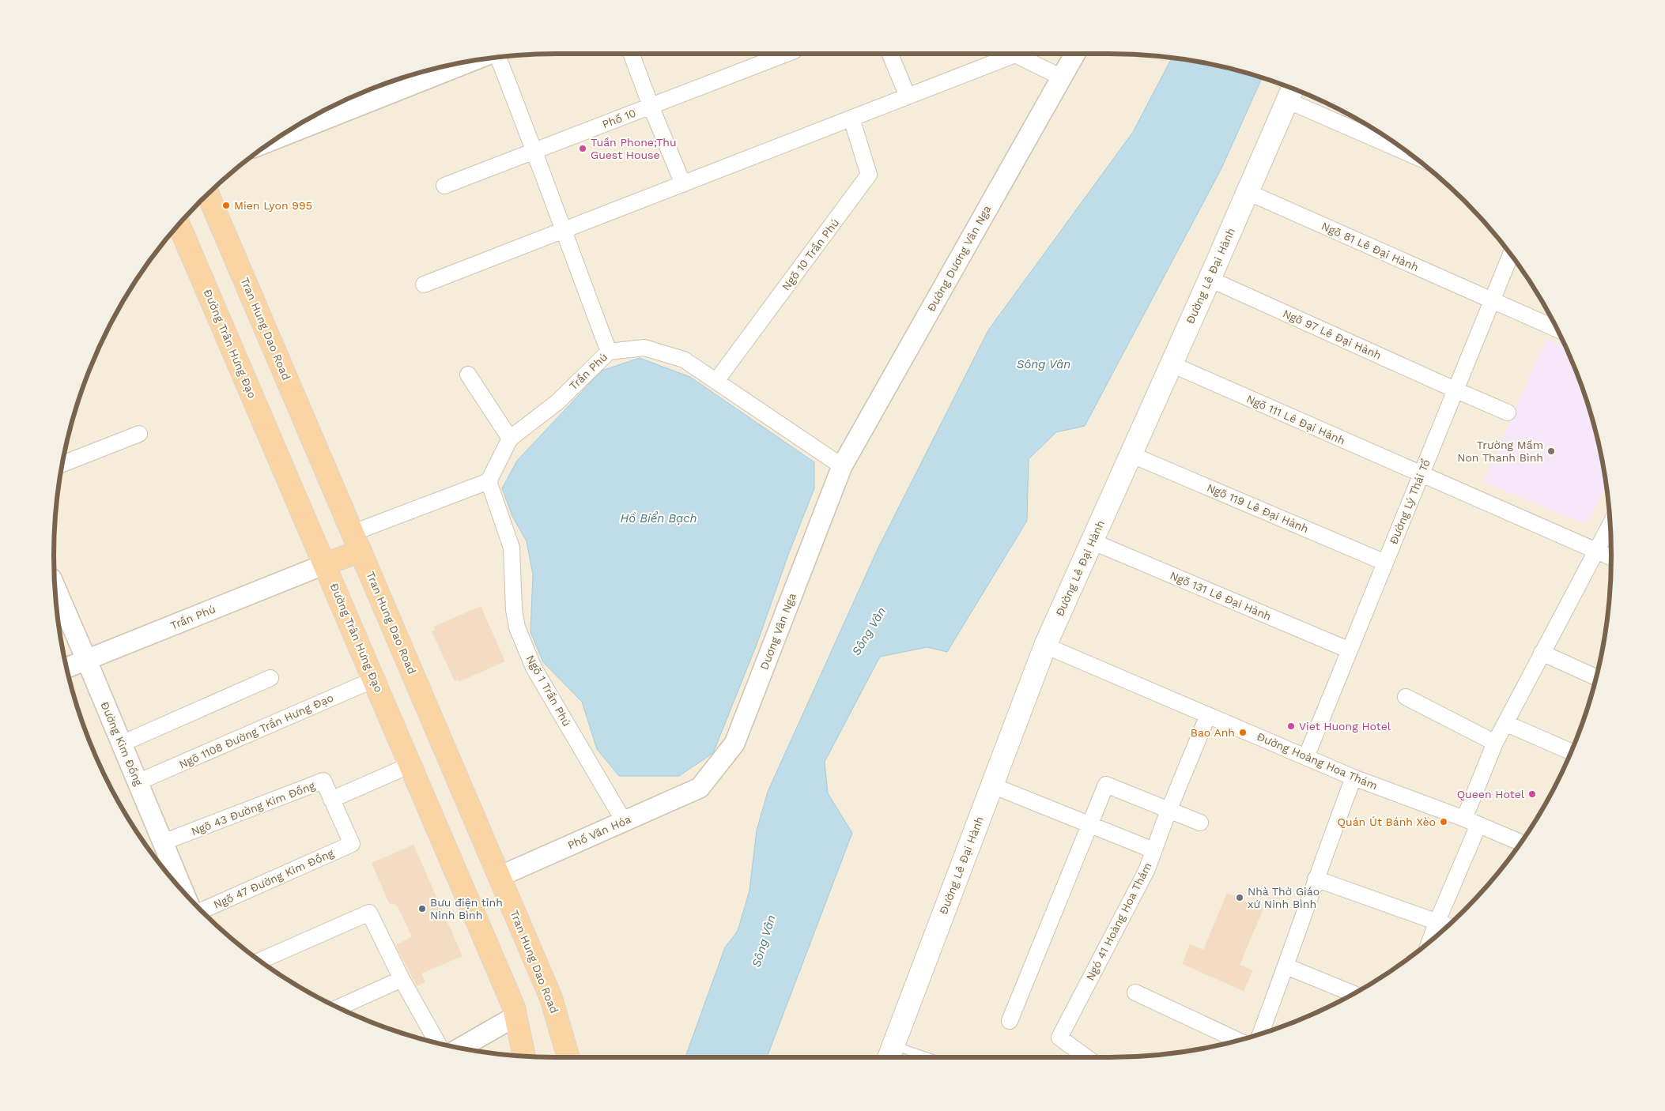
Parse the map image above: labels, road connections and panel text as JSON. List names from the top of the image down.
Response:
{
  "streets": {
    "highway": ["Tran Hung Dao Road", "Đường Trân Hưng Đạo"],
    "main road": ["Đường Lê Đại Hành"],
    "street": [
      "Phố 10",
      "Ngõ 81 Lê Đại Hành",
      "Ngõ 10 Trần Phú",
      "Đường Dương Vân Nga",
      "Ngõ 97 Lê Đại Hành",
      "Trần Phú",
      "Ngõ 111 Lê Đại Hành",
      "Đường Lý Thái Tổ",
      "Ngõ 119 Lê Đại Hành",
      "Ngõ 131 Lê Đại Hành",
      "Dương Vân Nga",
      "Ngõ 1 Trần Phú",
      "Ngõ 1108 Đường Trần Hưng Đạo",
      "Đường Kim Đồng",
      "Đường Hoàng Hoa Thám",
      "Ngõ 43 Đường Kim Đồng",
      "Phố Văn Hóa",
      "Ngõ 47 Đường Kim Đồng",
      "Ngó 41 Hoàng Hoa Thám"
    ]
  },
  "crossings": [
    ["Ngõ 81 Lê Đại Hành", "Đường Lê Đại Hành"],
    ["Ngõ 81 Lê Đại Hành", "Đường Lý Thái Tổ"],
    ["Ngõ 10 Trần Phú", "Trần Phú"],
    ["Đường Dương Vân Nga", "Trần Phú"],
    ["Đường Dương Vân Nga", "Dương Vân Nga"],
    ["Đường Lê Đại Hành", "Ngõ 97 Lê Đại Hành"],
    ["Đường Lê Đại Hành", "Ngõ 111 Lê Đại Hành"],
    ["Đường Lê Đại Hành", "Ngõ 119 Lê Đại Hành"],
    ["Đường Lê Đại Hành", "Ngõ 131 Lê Đại Hành"],
    ["Đường Lê Đại Hành", "Đường Hoàng Hoa Thám"],
    ["Tran Hung Dao Road", "Phố Văn Hóa"],
    ["Ngõ 97 Lê Đại Hành", "Đường Lý Thái Tổ"],
    ["Đường Trân Hưng Đạo", "Trần Phú"],
    ["Đường Trân Hưng Đạo", "Ngõ 1108 Đường Trần Hưng Đạo"],
    ["Trần Phú", "Dương Vân Nga"],
    ["Trần Phú", "Ngõ 1 Trần Phú"],
    ["Trần Phú", "Đường Kim Đồng"],
    ["Ngõ 111 Lê Đại Hành", "Đường Lý Thái Tổ"],
    ["Đường Lý Thái Tổ", "Ngõ 119 Lê Đại Hành"],
    ["Đường Lý Thái Tổ", "Ngõ 131 Lê Đại Hành"],
    ["Đường Lý Thái Tổ", "Đường Hoàng Hoa Thám"],
    ["Dương Vân Nga", "Phố Văn Hóa"],
    ["Ngõ 1 Trần Phú", "Phố Văn Hóa"],
    ["Ngõ 1108 Đường Trần Hưng Đạo", "Đường Kim Đồng"],
    ["Đường Kim Đồng", "Ngõ 43 Đường Kim Đồng"],
    ["Đường Hoàng Hoa Thám", "Ngó 41 Hoàng Hoa Thám"],
    ["Ngõ 43 Đường Kim Đồng", "Ngõ 47 Đường Kim Đồng"]
  ],
  "water": ["Sông Vân", "Hồ Biển Bạch"],
  "places": [
    "Tuần Phone;Thu Guest House",
    "Mien Lyon 995",
    "Trường Mầm Non Thanh Bình",
    "Viet Huong Hotel",
    "Bao Anh",
    "Queen Hotel",
    "Quán Út Bánh Xèo",
    "Nhà Thờ Giáo xứ Ninh Bình",
    "Bưu điện tỉnh Ninh Bình"
  ]
}
